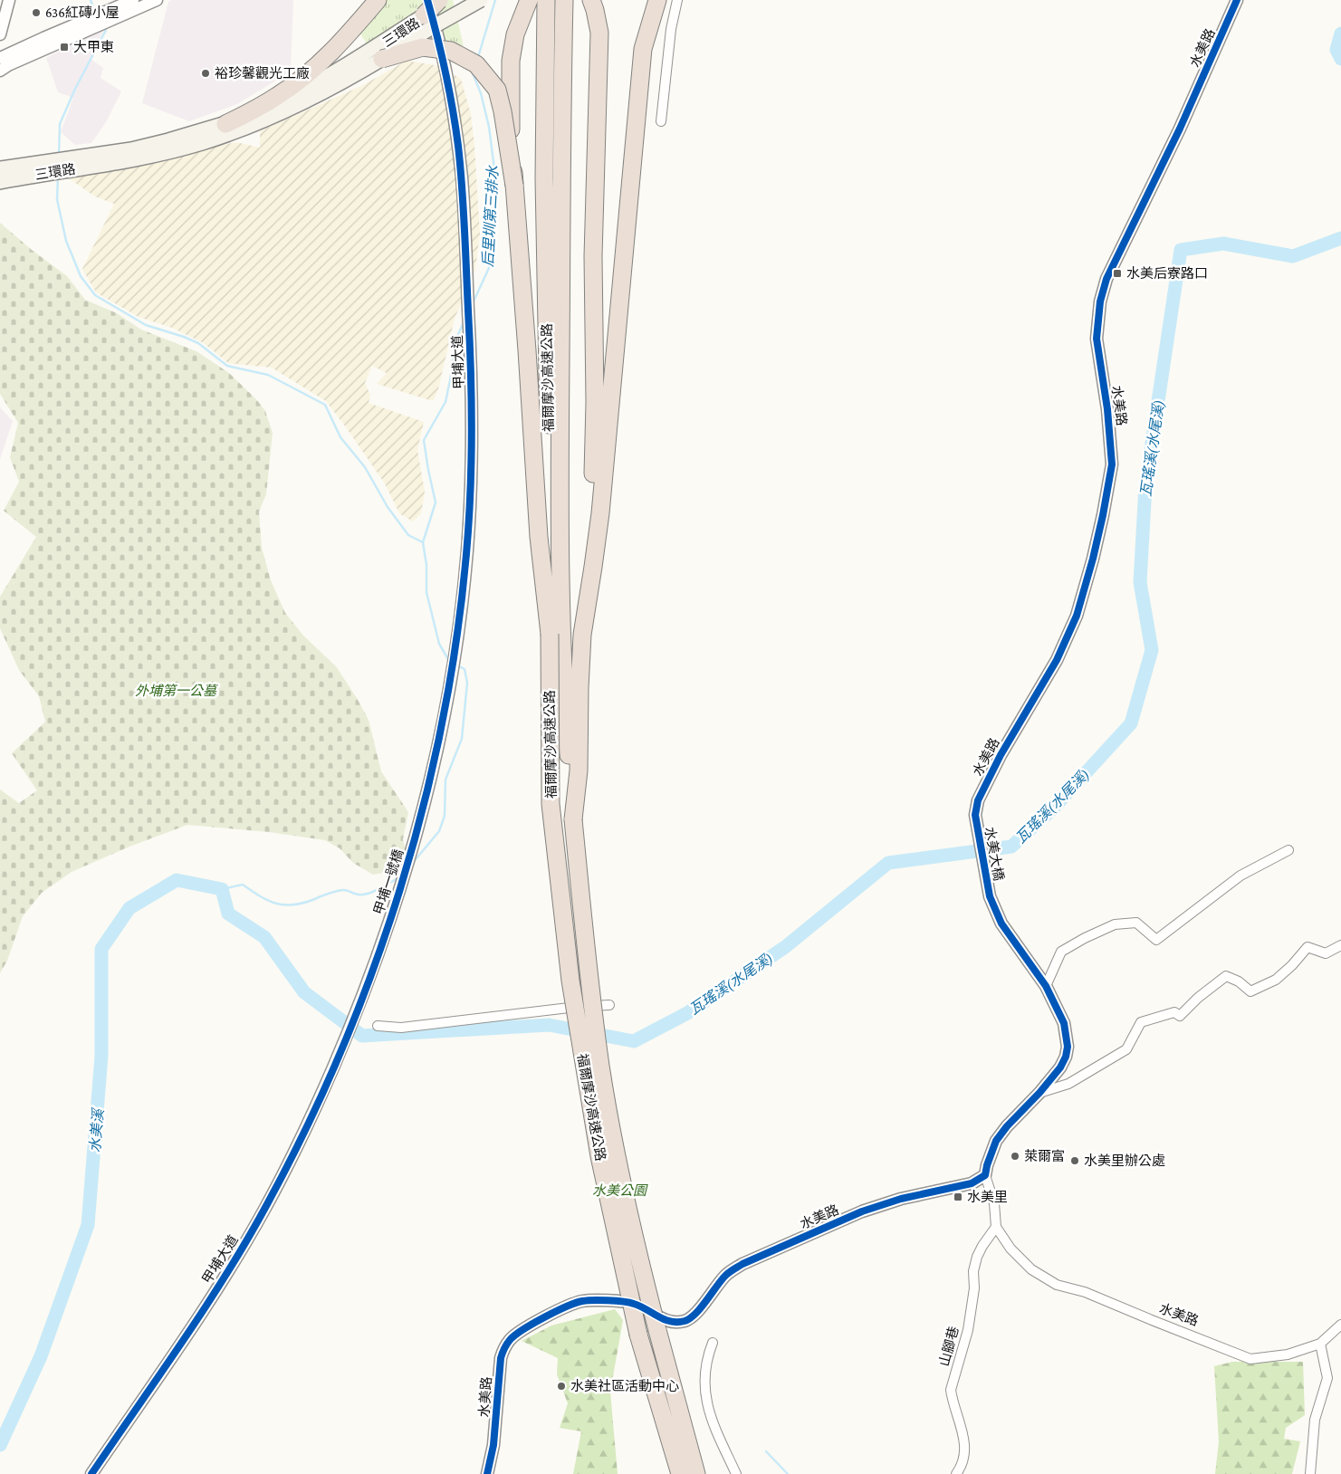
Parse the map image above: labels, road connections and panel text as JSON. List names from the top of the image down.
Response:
{
  "streets": {
    "highway": ["福爾摩沙高速公路"],
    "main road": ["三環路"],
    "street": [
      "水美路",
      "甲埔大道",
      "水美大橋",
      "甲埔一號橋",
      "山腳巷"
    ]
  },
  "crossings": [
    ["三環路", "甲埔大道"],
    ["水美路", "水美大橋"],
    ["水美路", "山腳巷"],
    ["甲埔大道", "甲埔一號橋"]
  ],
  "water": ["后里圳第三排水", "瓦瑤溪(水尾溪)", "水美溪"],
  "parks": ["外埔第一公墓", "水美公園"],
  "places": {
    "other": [
      "636紅磚小屋",
      "裕珍馨觀光工廠",
      "萊爾富",
      "水美里辦公處",
      "水美社區活動中心"
    ],
    "transit": ["大甲東", "水美后寮路口", "水美里"]
  }
}
